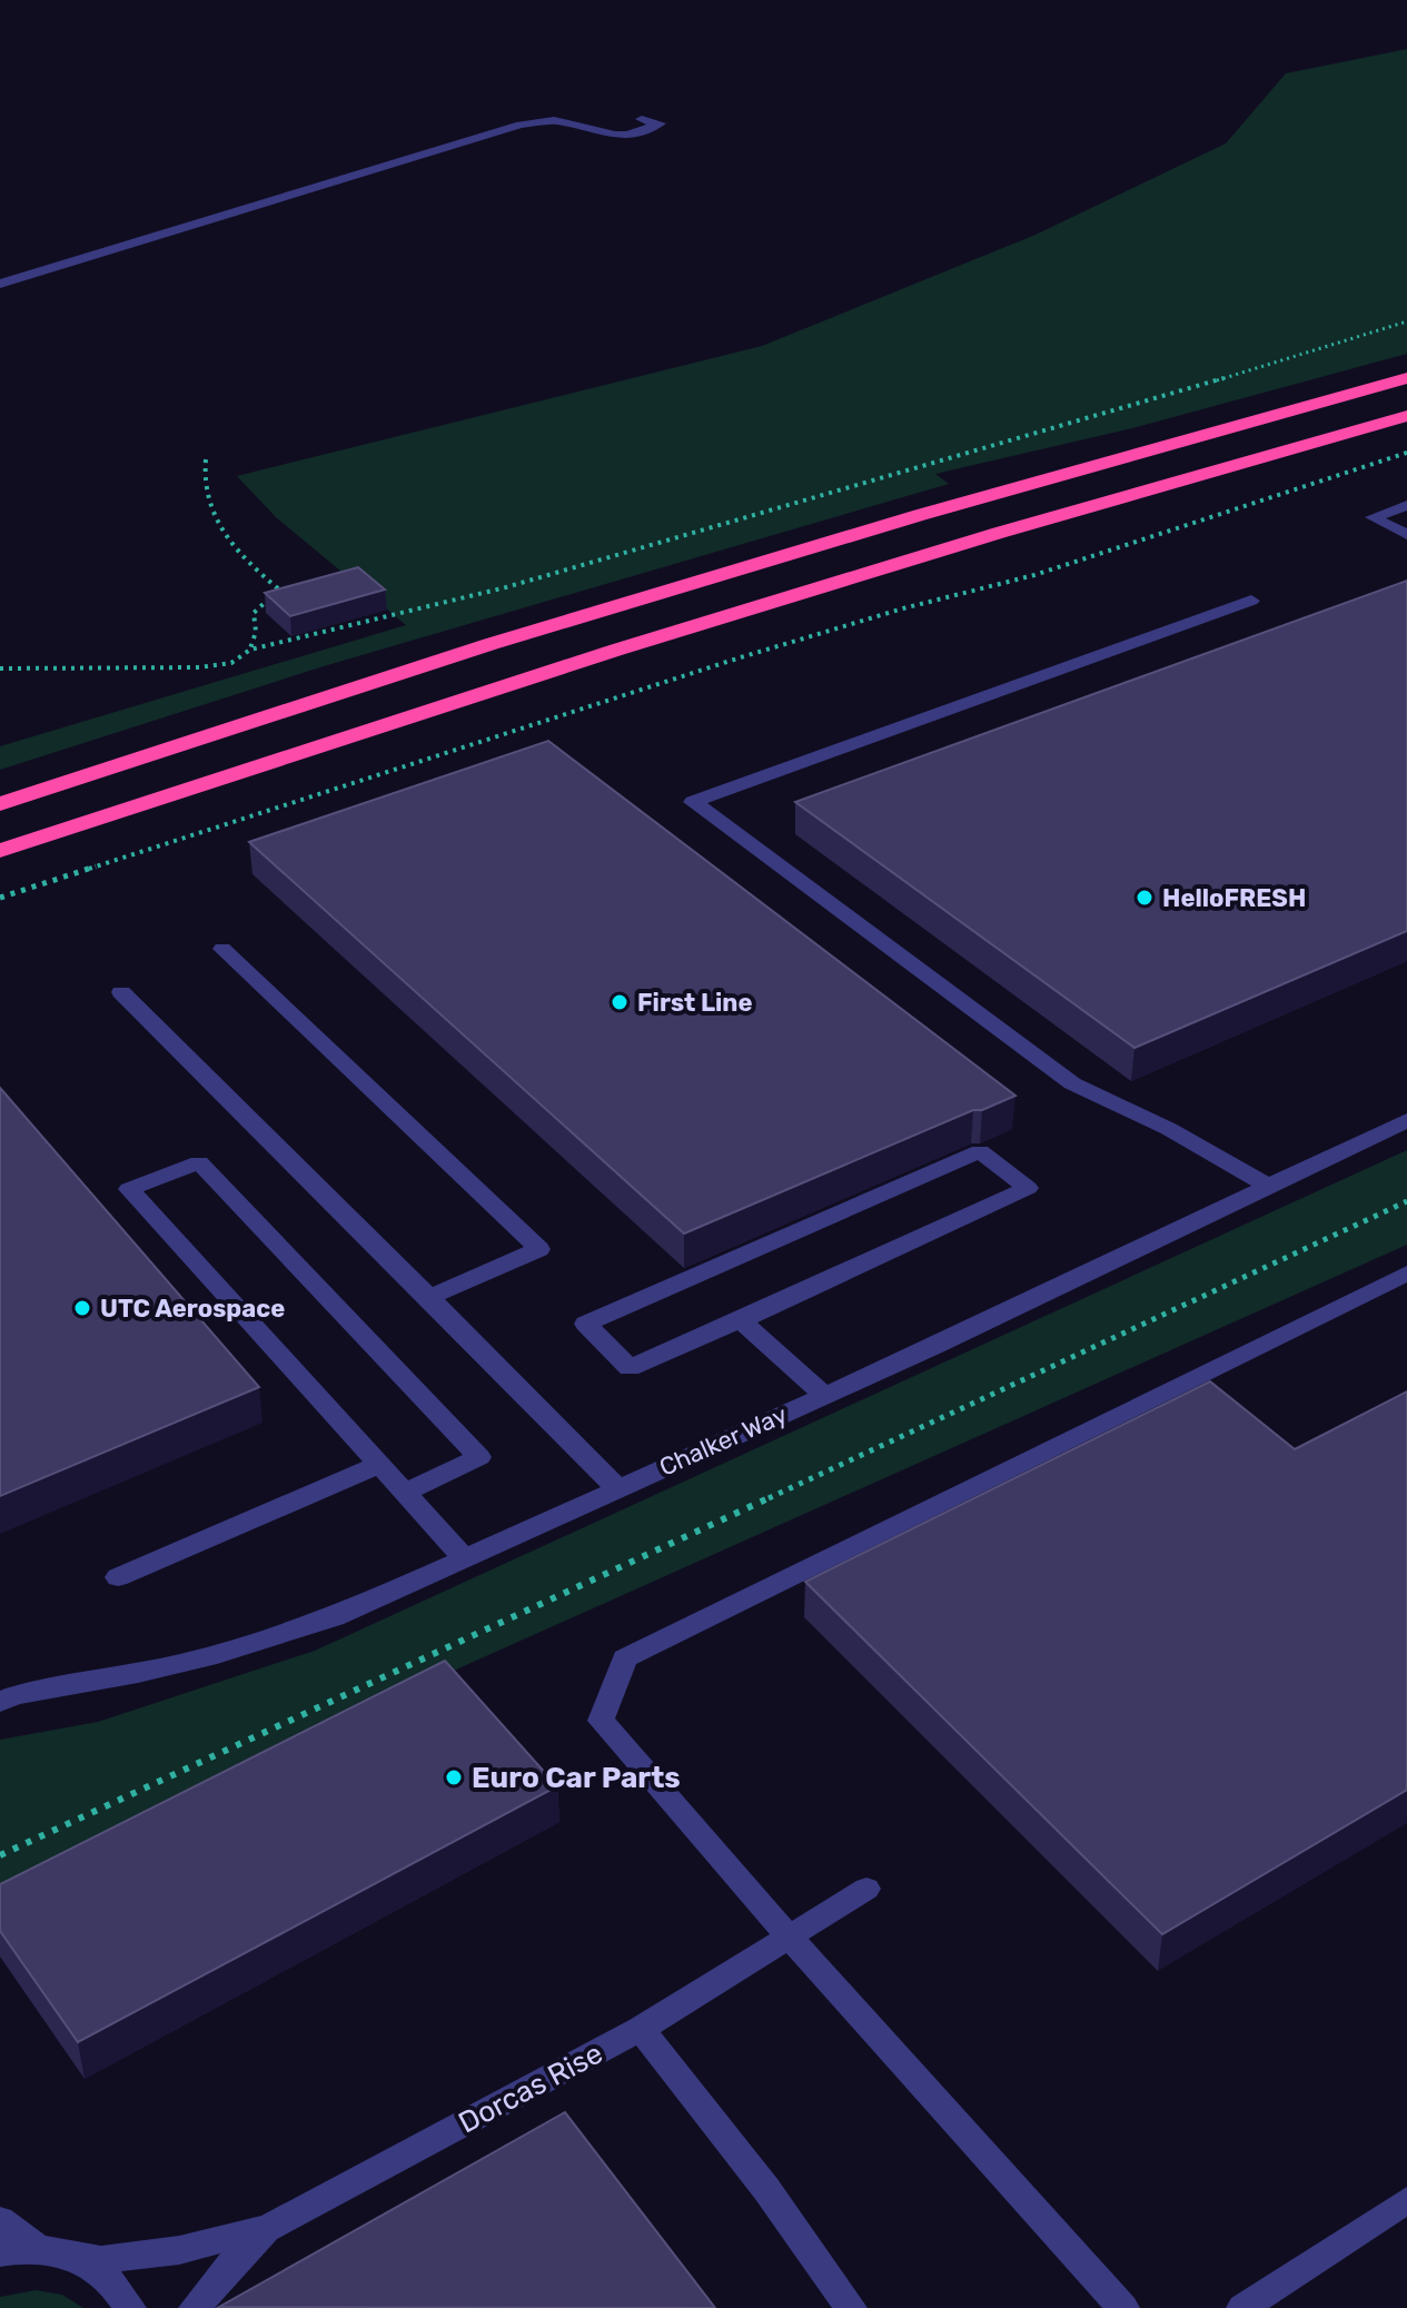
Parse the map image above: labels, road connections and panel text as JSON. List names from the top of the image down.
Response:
{
  "streets": {
    "street": ["Chalker Way", "Dorcas Rise"]
  },
  "places": [
    "HelloFRESH",
    "First Line",
    "UTC Aerospace",
    "Euro Car Parts"
  ]
}
